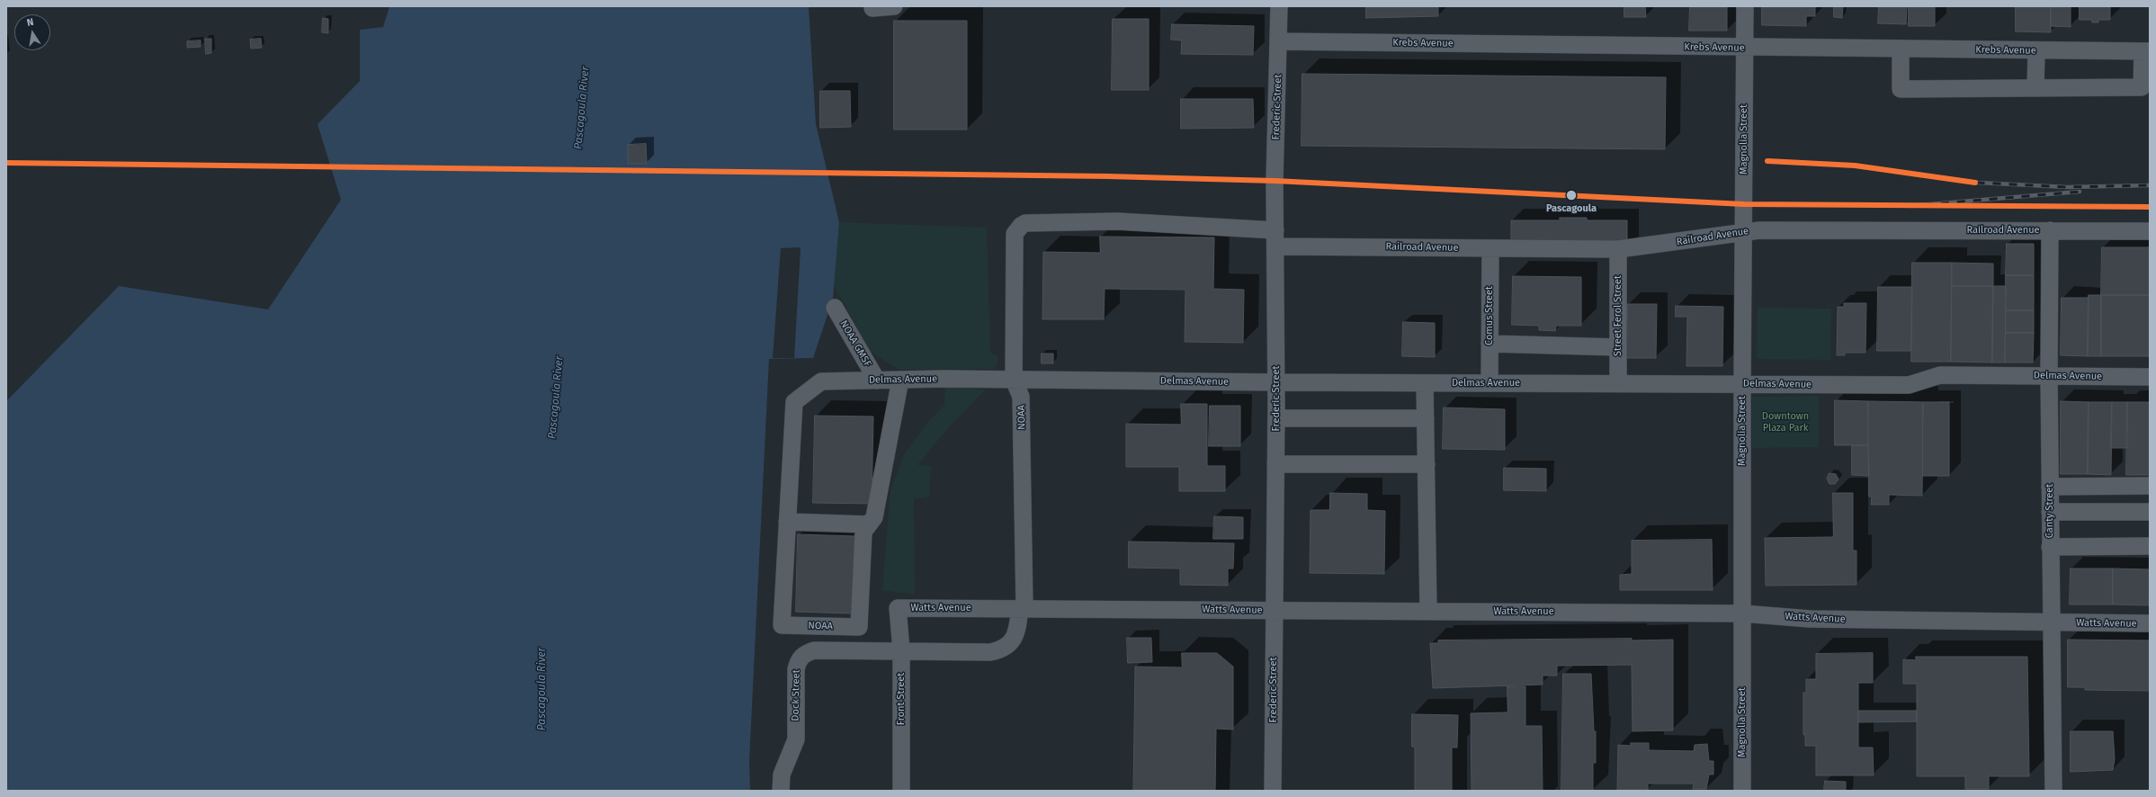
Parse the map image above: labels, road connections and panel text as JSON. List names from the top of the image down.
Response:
{
  "streets": {
    "street": [
      "Krebs Avenue",
      "Frederic Street",
      "Magnolia Street",
      "Railroad Avenue",
      "Comus Street",
      "Street Ferol Street",
      "NOAA GMSF",
      "Delmas Avenue",
      "NOAA",
      "Canty Street",
      "Watts Avenue",
      "Dock Street",
      "Front Street"
    ]
  },
  "crossings": [
    ["Krebs Avenue", "Frederic Street"],
    ["Krebs Avenue", "Magnolia Street"],
    ["Frederic Street", "Railroad Avenue"],
    ["Frederic Street", "Delmas Avenue"],
    ["Frederic Street", "Watts Avenue"],
    ["Magnolia Street", "Railroad Avenue"],
    ["Magnolia Street", "Delmas Avenue"],
    ["Magnolia Street", "Watts Avenue"],
    ["Railroad Avenue", "Comus Street"],
    ["Railroad Avenue", "Street Ferol Street"],
    ["Railroad Avenue", "Delmas Avenue"],
    ["Railroad Avenue", "NOAA"],
    ["Railroad Avenue", "Canty Street"],
    ["Comus Street", "Delmas Avenue"],
    ["Street Ferol Street", "Delmas Avenue"],
    ["NOAA GMSF", "Delmas Avenue"],
    ["Delmas Avenue", "NOAA"],
    ["Delmas Avenue", "Canty Street"],
    ["NOAA", "Watts Avenue"],
    ["NOAA", "Dock Street"],
    ["NOAA", "Front Street"],
    ["Canty Street", "Watts Avenue"],
    ["Watts Avenue", "Front Street"],
    ["Dock Street", "Front Street"]
  ],
  "water": ["Pascagoula River"],
  "parks": ["Downtown Plaza Park"],
  "places": ["Pascagoula"],
  "north": "top"
}
